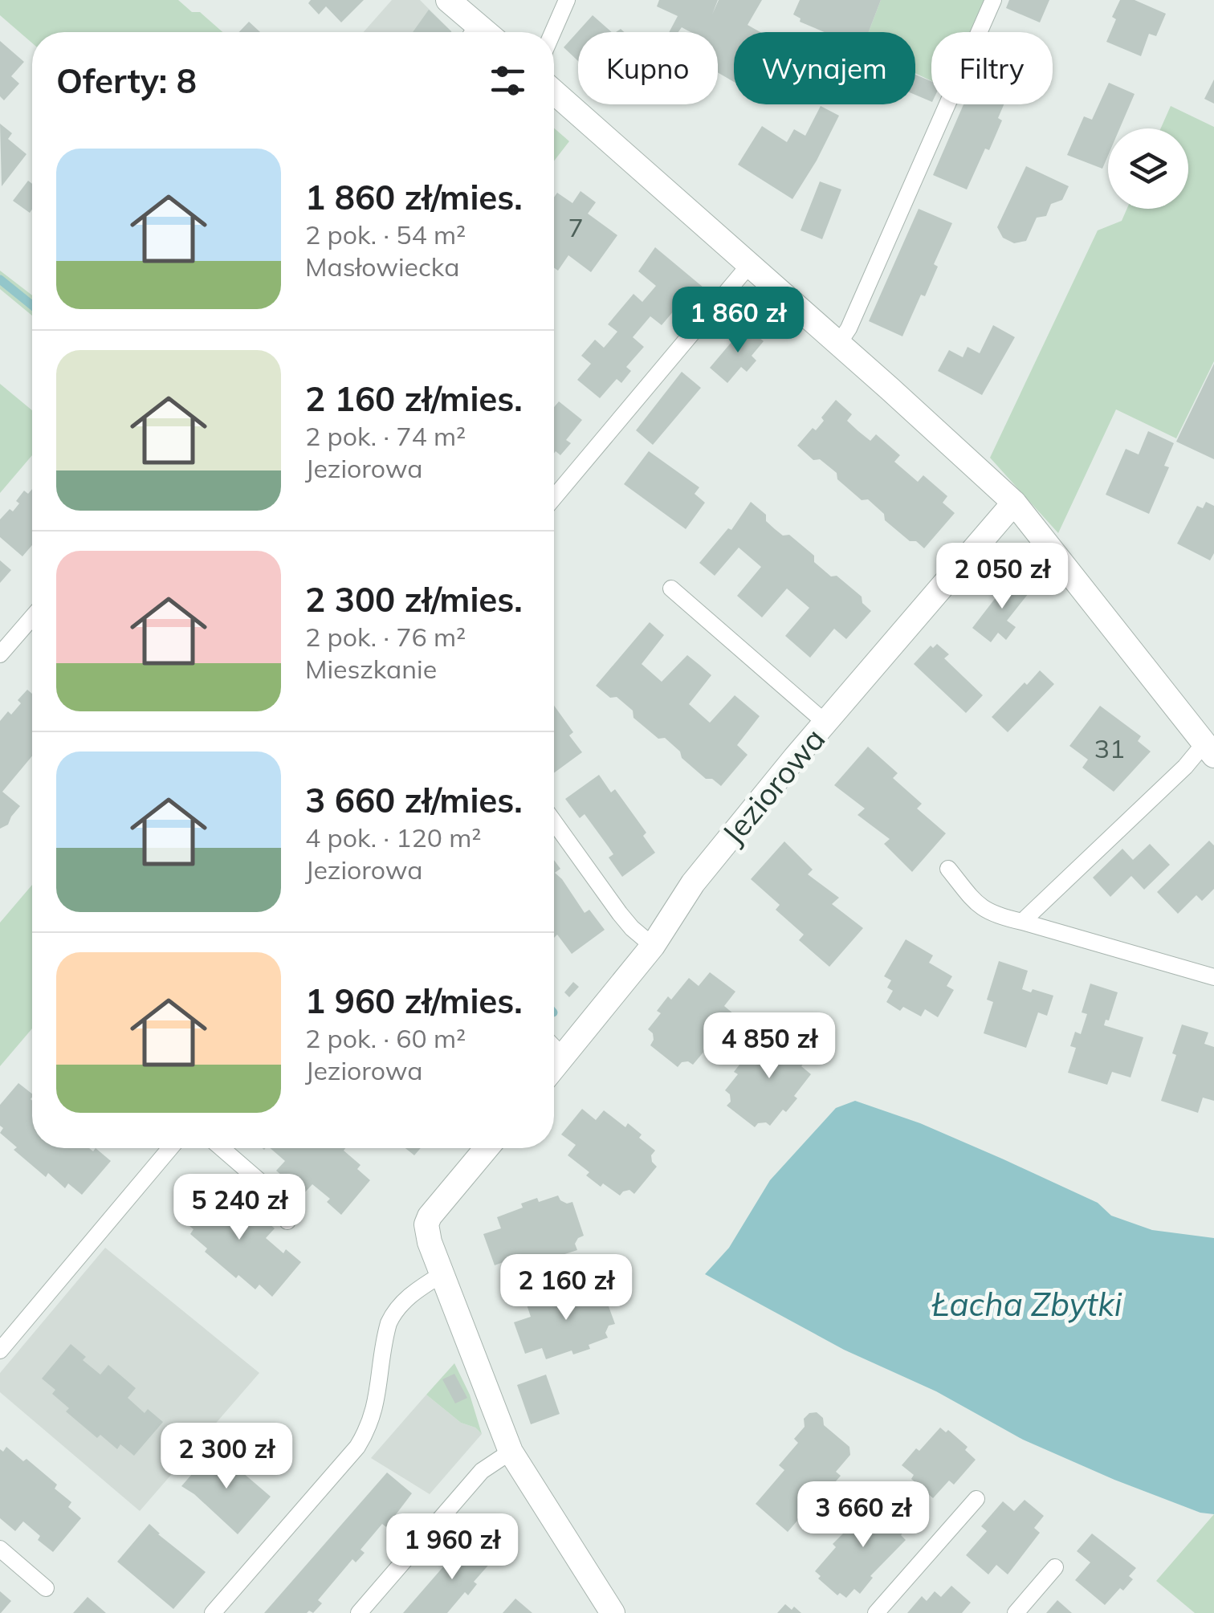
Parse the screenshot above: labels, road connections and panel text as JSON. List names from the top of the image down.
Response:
{
  "streets": {
    "street": ["Jeziorowa"]
  },
  "water": ["Łacha Zbytki"],
  "house_numbers": ["7", "31"],
  "page": {
    "chip": ["Kupno", "Wynajem", "Filtry"],
    "heading": "Oferty: 8",
    "list": [
      {
        "name": "1 860 zł/mies.",
        "note": "2 pok. · 54 m² · Masłowiecka"
      },
      {
        "name": "2 160 zł/mies.",
        "note": "2 pok. · 74 m² · Jeziorowa"
      },
      {
        "name": "2 300 zł/mies.",
        "note": "2 pok. · 76 m² · Mieszkanie"
      },
      {
        "name": "3 660 zł/mies.",
        "note": "4 pok. · 120 m² · Jeziorowa"
      },
      {
        "name": "1 960 zł/mies.",
        "note": "2 pok. · 60 m² · Jeziorowa"
      }
    ],
    "price": [
      "1 860 zł",
      "2 050 zł",
      "4 850 zł",
      "5 240 zł",
      "2 160 zł",
      "2 300 zł",
      "3 660 zł",
      "1 960 zł"
    ]
  }
}
